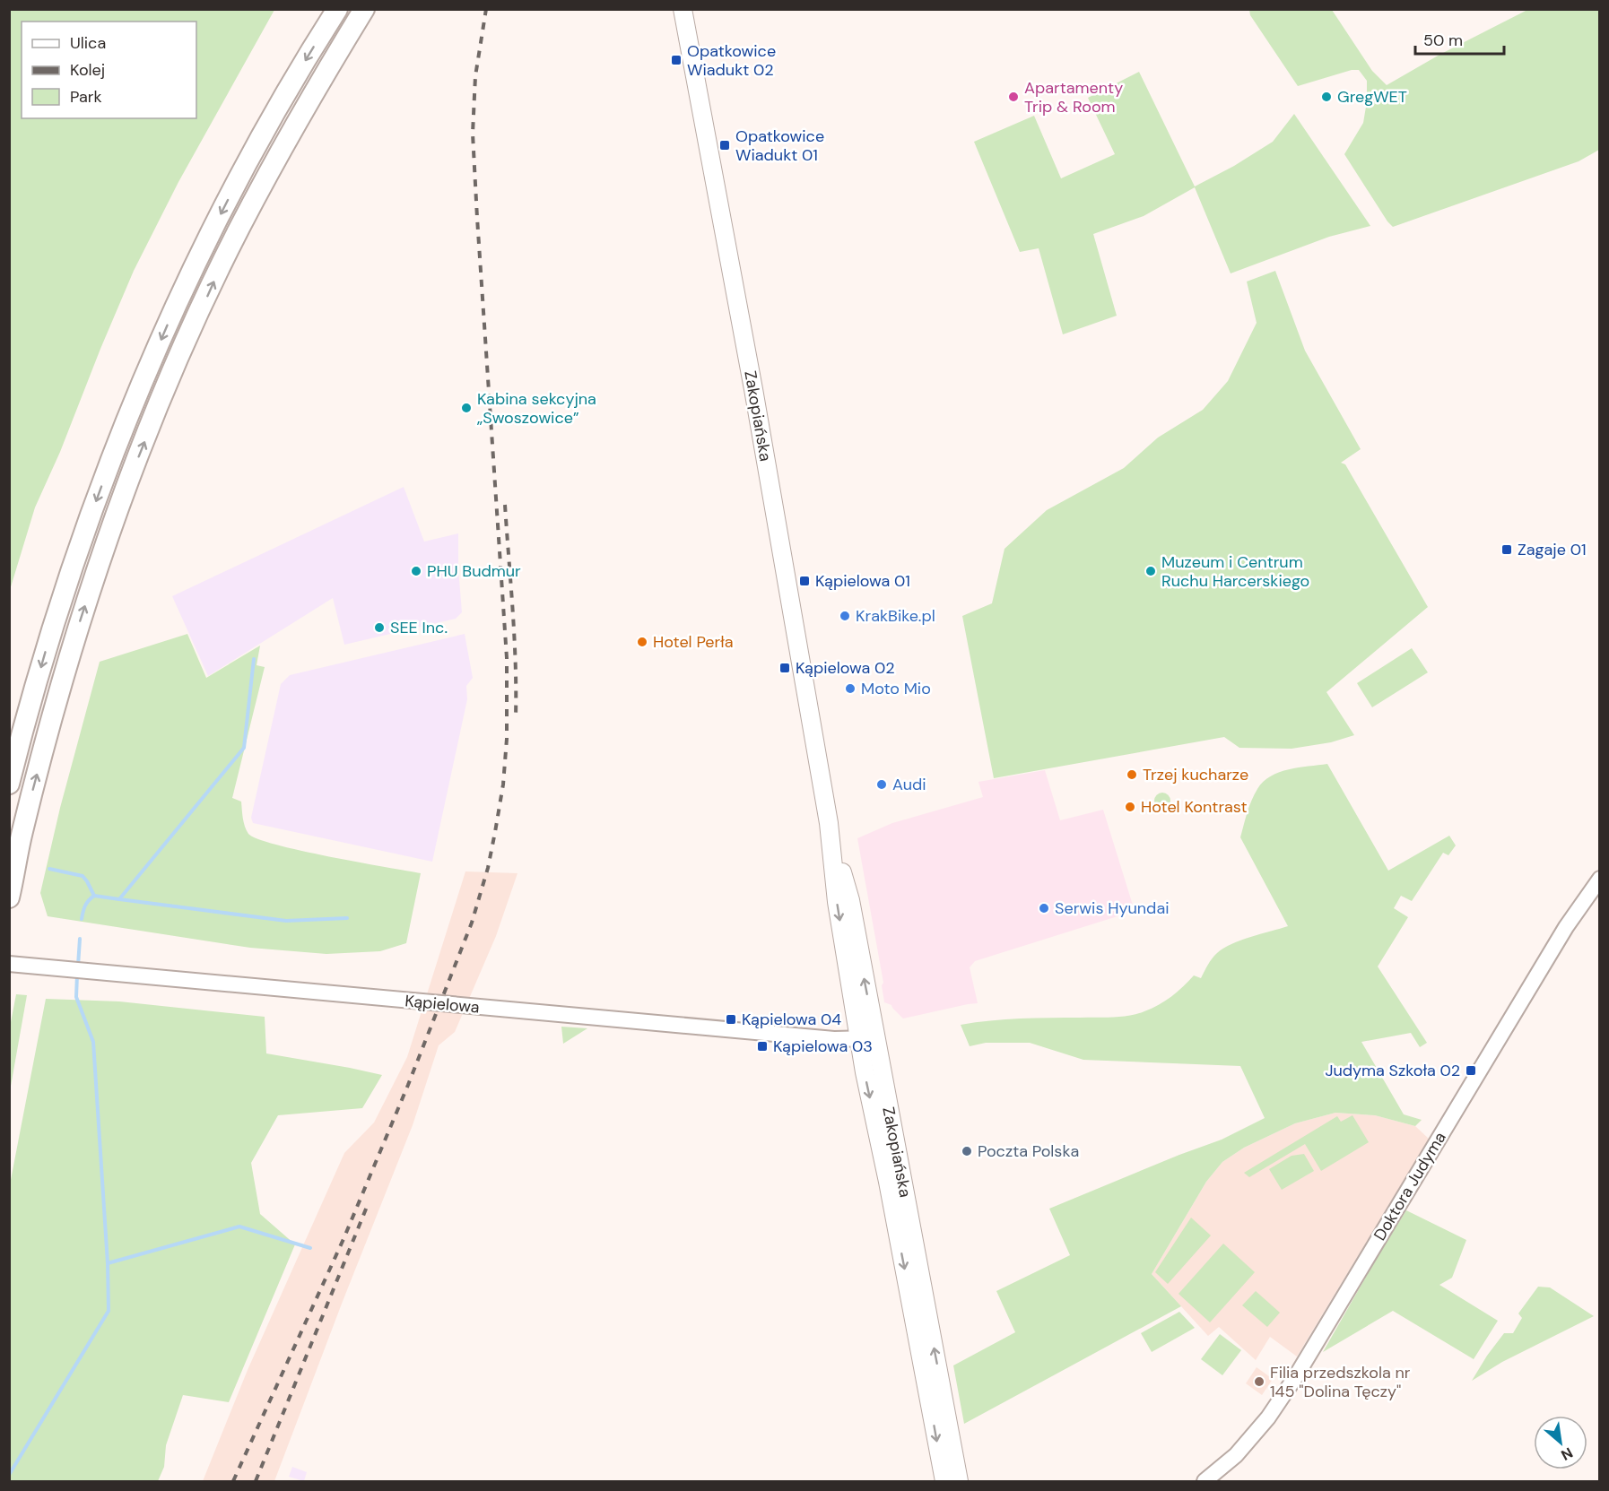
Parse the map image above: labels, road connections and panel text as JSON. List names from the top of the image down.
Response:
{
  "streets": {
    "main road": ["Zakopiańska"],
    "street": ["Kąpielowa", "Doktora Judyma"]
  },
  "crossings": [
    ["Zakopiańska", "Kąpielowa"]
  ],
  "places": {
    "transit": [
      "Opatkowice Wiadukt 02",
      "Opatkowice Wiadukt 01",
      "Zagaje 01",
      "Kąpielowa 01",
      "Kąpielowa 02",
      "Kąpielowa 04",
      "Kąpielowa 03",
      "Judyma Szkoła 02"
    ],
    "other": [
      "Apartamenty Trip & Room",
      "GregWET",
      "Kabina sekcyjna „Swoszowice”",
      "PHU Budmur",
      "Muzeum i Centrum Ruchu Harcerskiego",
      "KrakBike.pl",
      "SEE Inc.",
      "Hotel Perła",
      "Moto Mio",
      "Trzej kucharze",
      "Audi",
      "Hotel Kontrast",
      "Serwis Hyundai",
      "Poczta Polska",
      "Filia przedszkola nr 145 \"Dolina Tęczy\""
    ]
  },
  "legend": ["Ulica", "Kolej", "Park"],
  "scale_bar": "50 m",
  "north": "bottom right"
}
